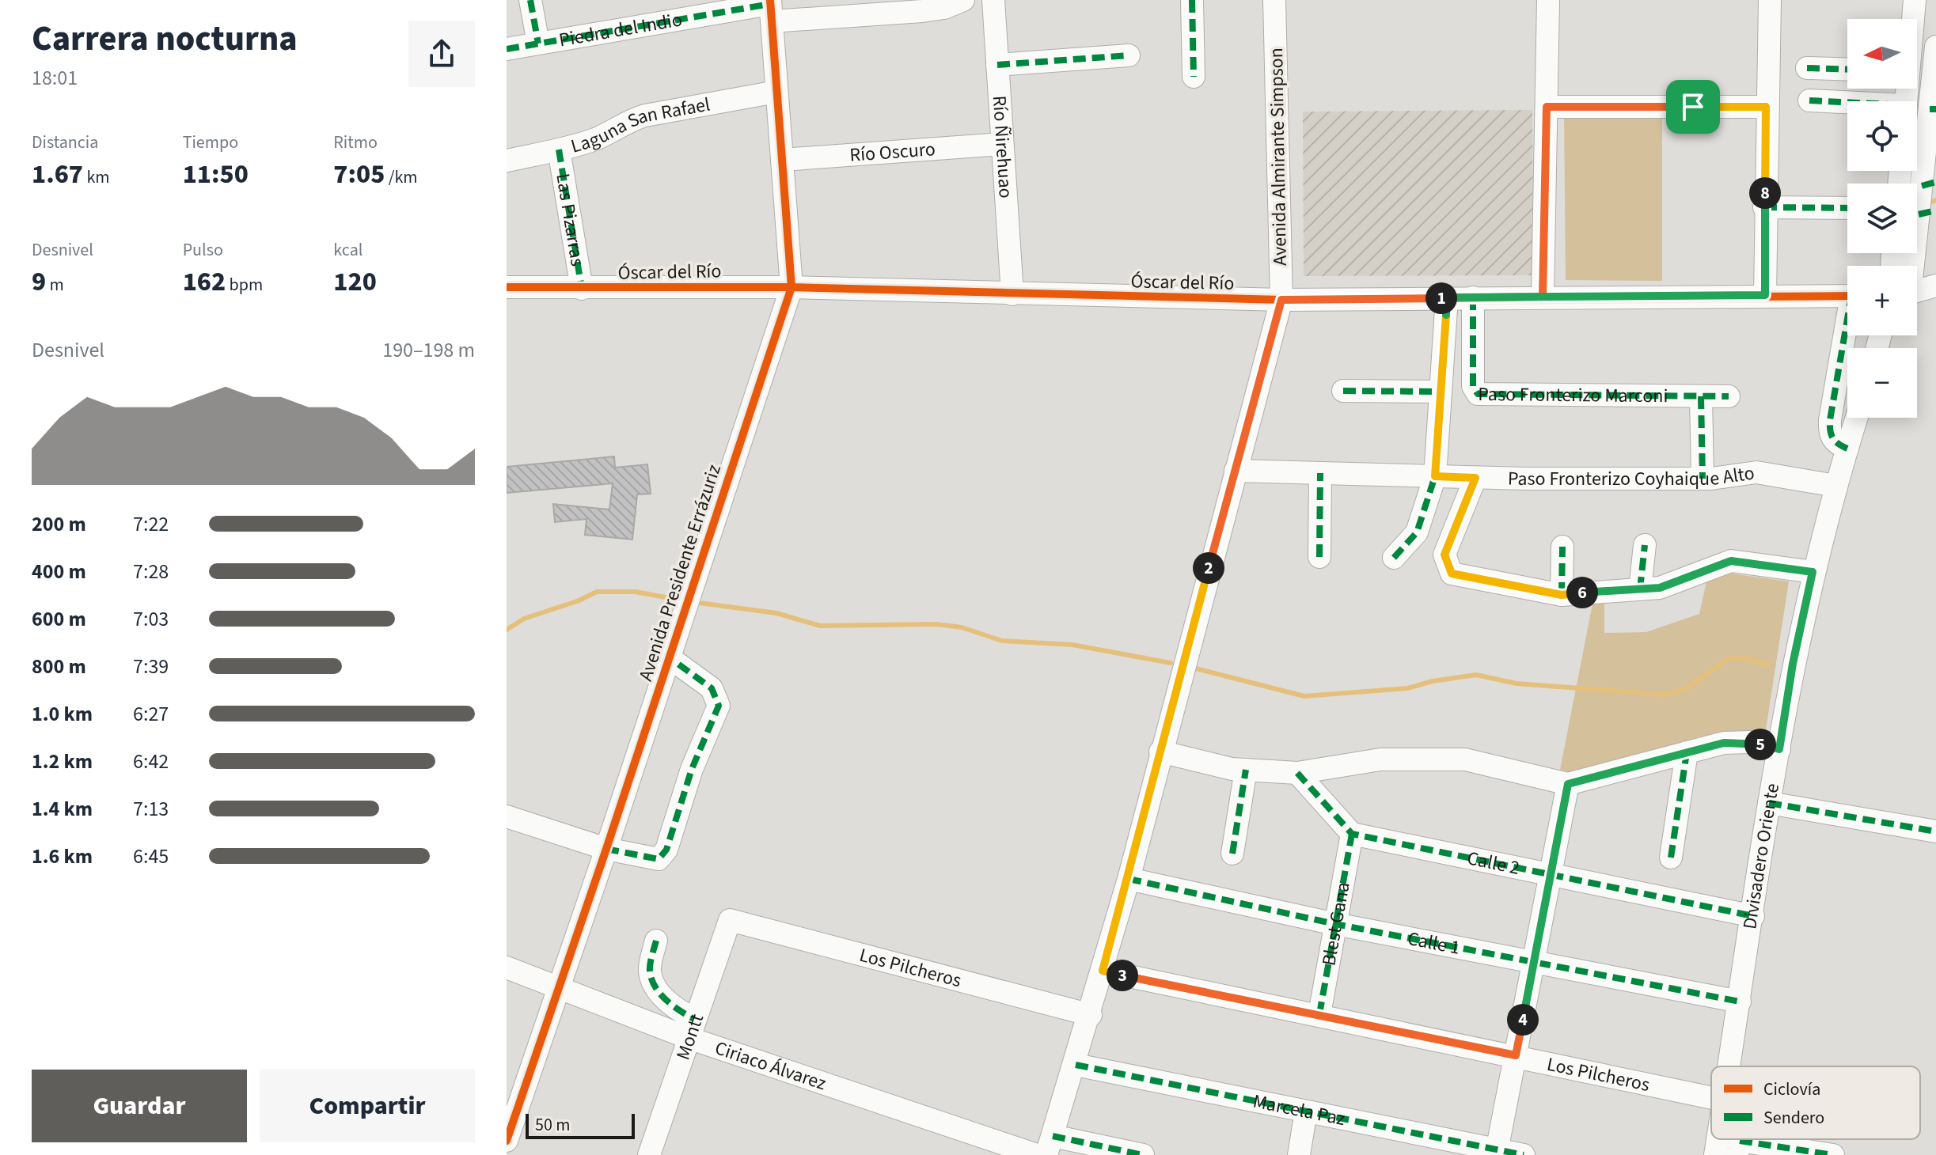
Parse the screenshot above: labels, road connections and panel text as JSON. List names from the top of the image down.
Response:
{
  "streets": {
    "street": [
      "Piedra del Indio",
      "Laguna San Rafael",
      "Río Ñirehuao",
      "Río Oscuro",
      "Avenida Almirante Simpson",
      "Las Pizarras",
      "Óscar del Río",
      "Paso Fronterizo Marconi",
      "Paso Fronterizo Coyhaique Alto",
      "Avenida Presidente Errázuriz",
      "Divisadero Oriente",
      "Calle 2",
      "Blest Gana",
      "Calle 1",
      "Los Pilcheros",
      "Montt",
      "Ciriaco Álvarez",
      "Marcela Paz"
    ]
  },
  "crossings": [
    ["Piedra del Indio", "Avenida Presidente Errázuriz"],
    ["Laguna San Rafael", "Las Pizarras"],
    ["Laguna San Rafael", "Avenida Presidente Errázuriz"],
    ["Río Ñirehuao", "Río Oscuro"],
    ["Río Ñirehuao", "Óscar del Río"],
    ["Río Oscuro", "Avenida Presidente Errázuriz"],
    ["Avenida Almirante Simpson", "Óscar del Río"],
    ["Avenida Almirante Simpson", "Paso Fronterizo Coyhaique Alto"],
    ["Avenida Almirante Simpson", "Calle 1"],
    ["Avenida Almirante Simpson", "Los Pilcheros"],
    ["Avenida Almirante Simpson", "Marcela Paz"],
    ["Las Pizarras", "Óscar del Río"],
    ["Óscar del Río", "Paso Fronterizo Marconi"],
    ["Óscar del Río", "Avenida Presidente Errázuriz"],
    ["Paso Fronterizo Coyhaique Alto", "Divisadero Oriente"],
    ["Avenida Presidente Errázuriz", "Ciriaco Álvarez"],
    ["Divisadero Oriente", "Calle 2"],
    ["Divisadero Oriente", "Calle 1"],
    ["Calle 2", "Blest Gana"],
    ["Blest Gana", "Calle 1"],
    ["Blest Gana", "Los Pilcheros"],
    ["Los Pilcheros", "Montt"],
    ["Montt", "Ciriaco Álvarez"]
  ],
  "legend": ["Ciclovía", "Sendero"],
  "scale_bar": "50 m",
  "north": "left",
  "page": {
    "heading": ["Carrera nocturna", "18:01"],
    "map_buttons": ["+", "−"],
    "stats": [
      ["Distancia", "1.67 km"],
      ["Tiempo", "11:50"],
      ["Ritmo", "7:05 /km"],
      ["Desnivel", "9 m"],
      ["Pulso", "162 bpm"],
      ["kcal", "120"]
    ],
    "pins": [
      "8",
      "1",
      "2",
      "6",
      "5",
      "3",
      "4"
    ],
    "chart": ["Desnivel", "190–198 m"],
    "list": [
      {
        "name": "200 m",
        "note": "7:22"
      },
      {
        "name": "400 m",
        "note": "7:28"
      },
      {
        "name": "600 m",
        "note": "7:03"
      },
      {
        "name": "800 m",
        "note": "7:39"
      },
      {
        "name": "1.0 km",
        "note": "6:27"
      },
      {
        "name": "1.2 km",
        "note": "6:42"
      },
      {
        "name": "1.4 km",
        "note": "7:13"
      },
      {
        "name": "1.6 km",
        "note": "6:45"
      }
    ],
    "buttons": ["Guardar", "Compartir"],
    "scale": "50 m"
  }
}
